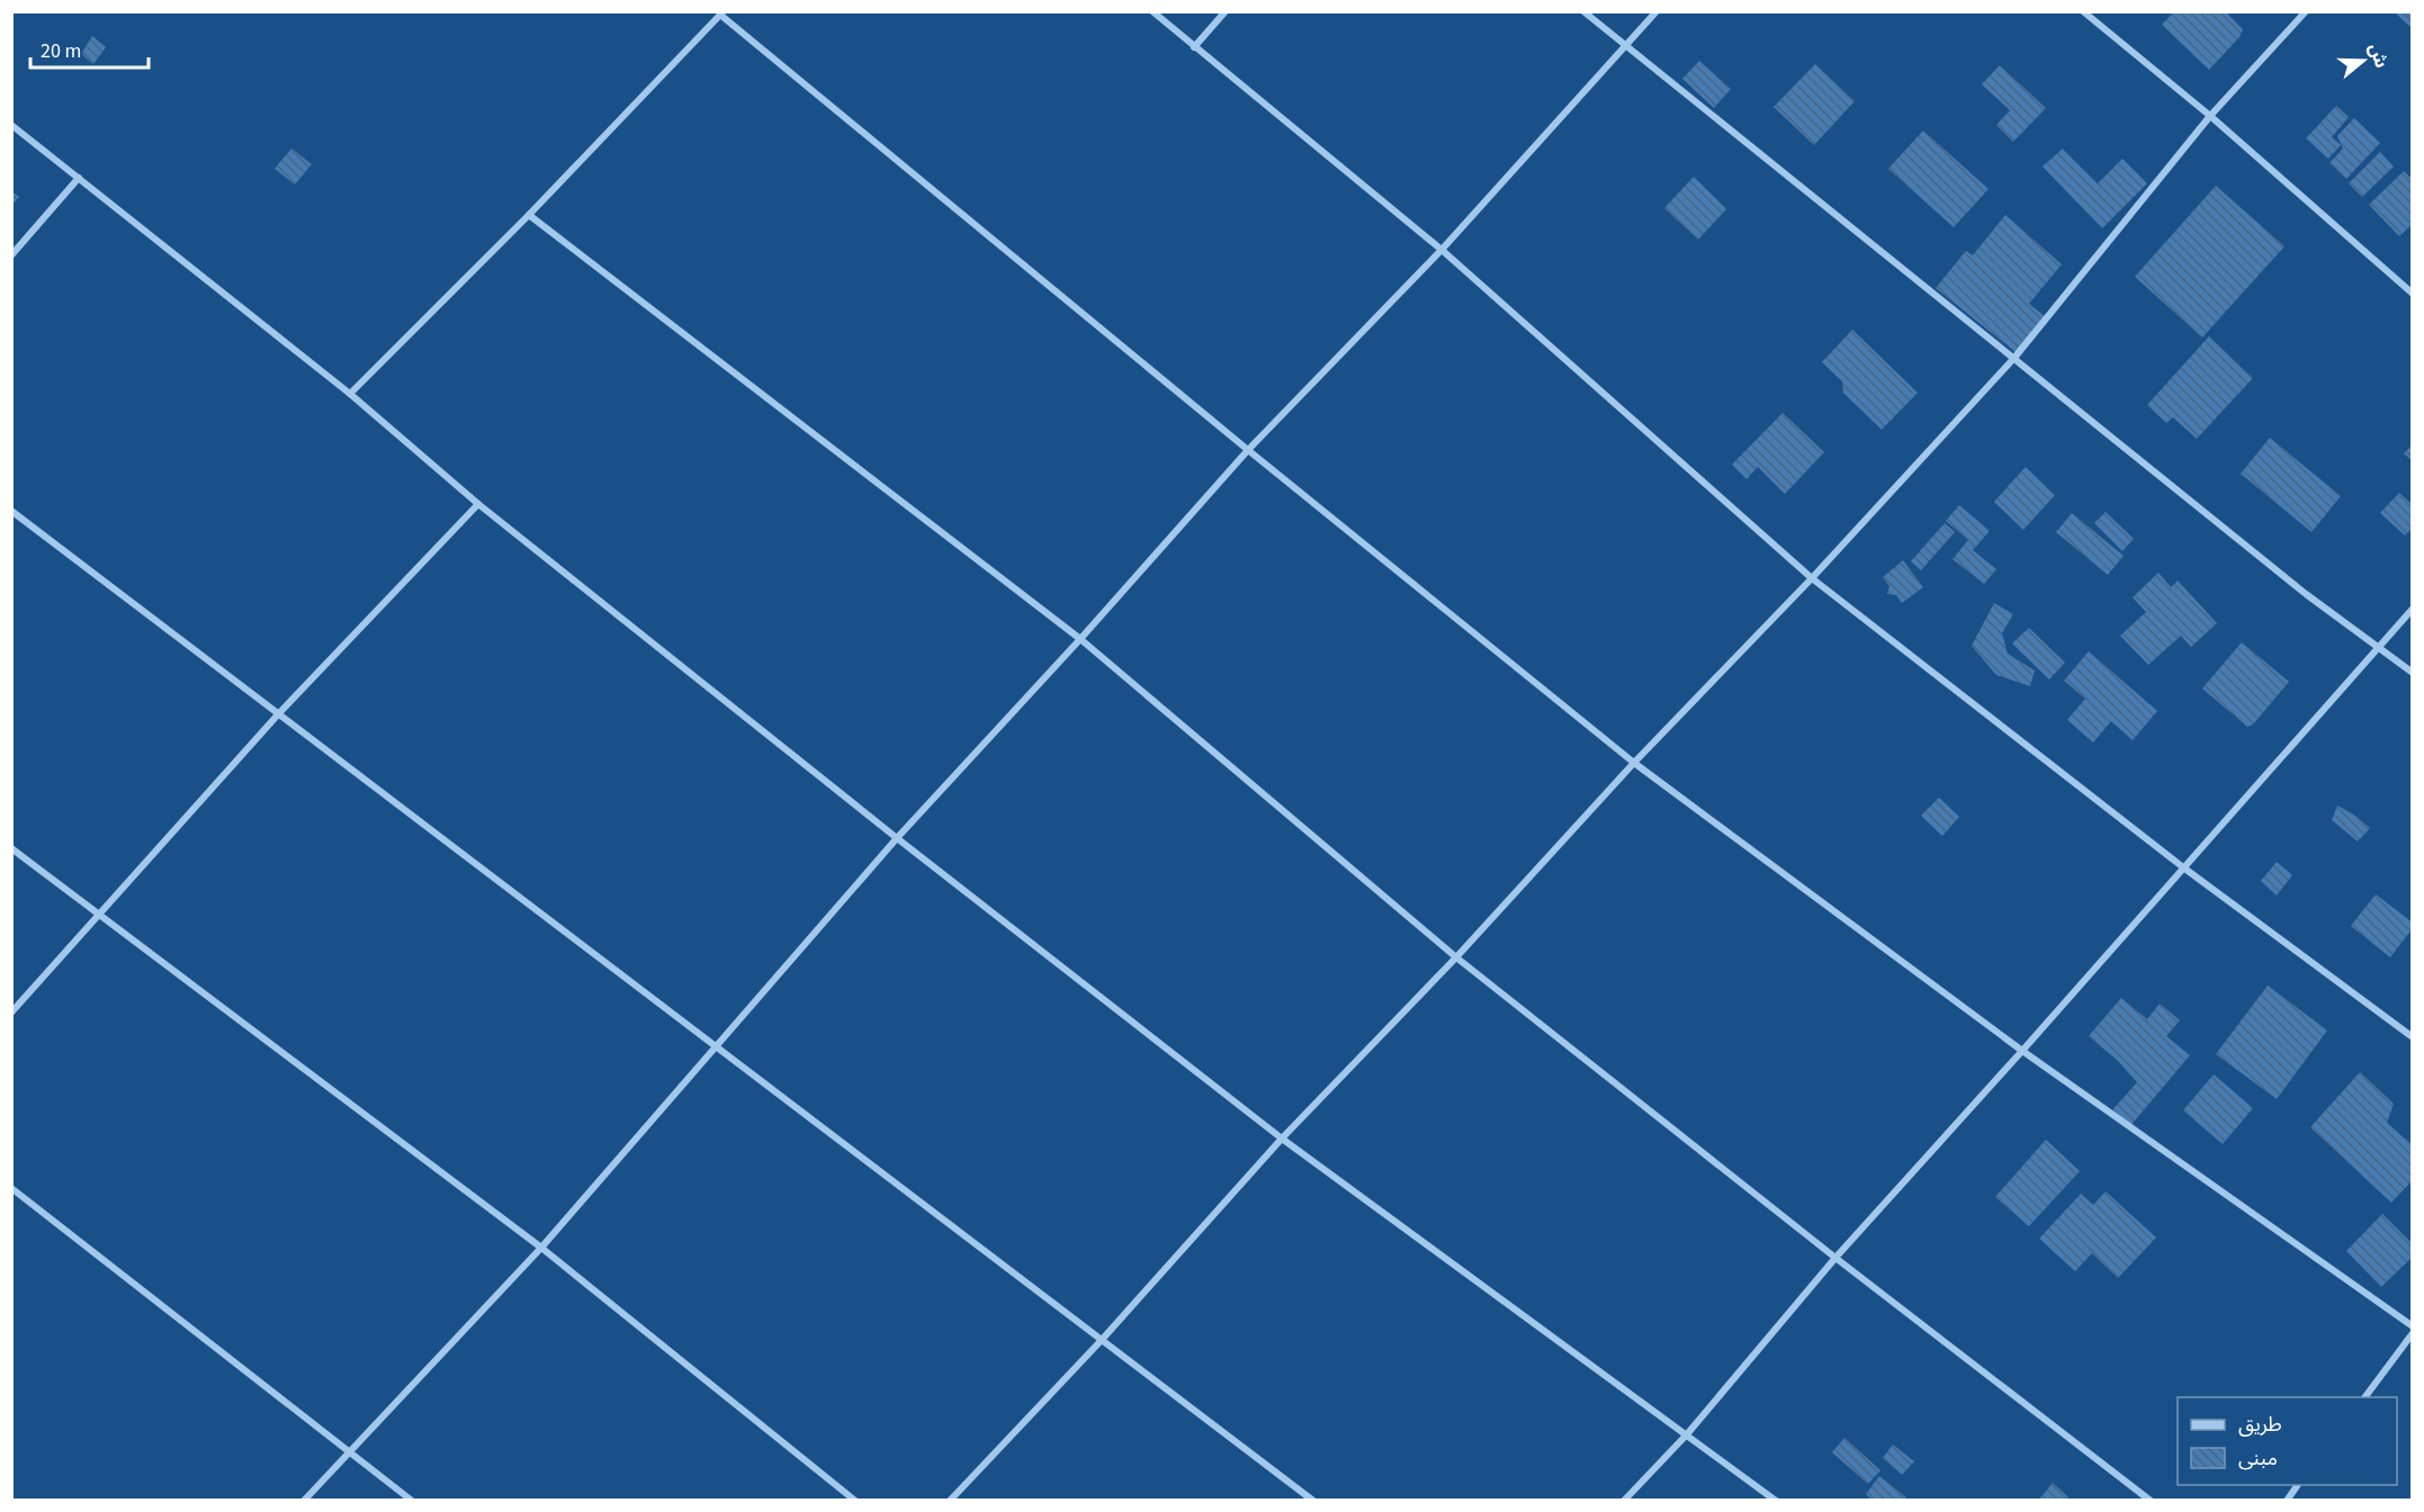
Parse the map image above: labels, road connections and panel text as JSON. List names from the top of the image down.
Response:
{
  "legend": ["طريق", "مبنى"],
  "scale_bar": "20 m",
  "north": "right"
}
